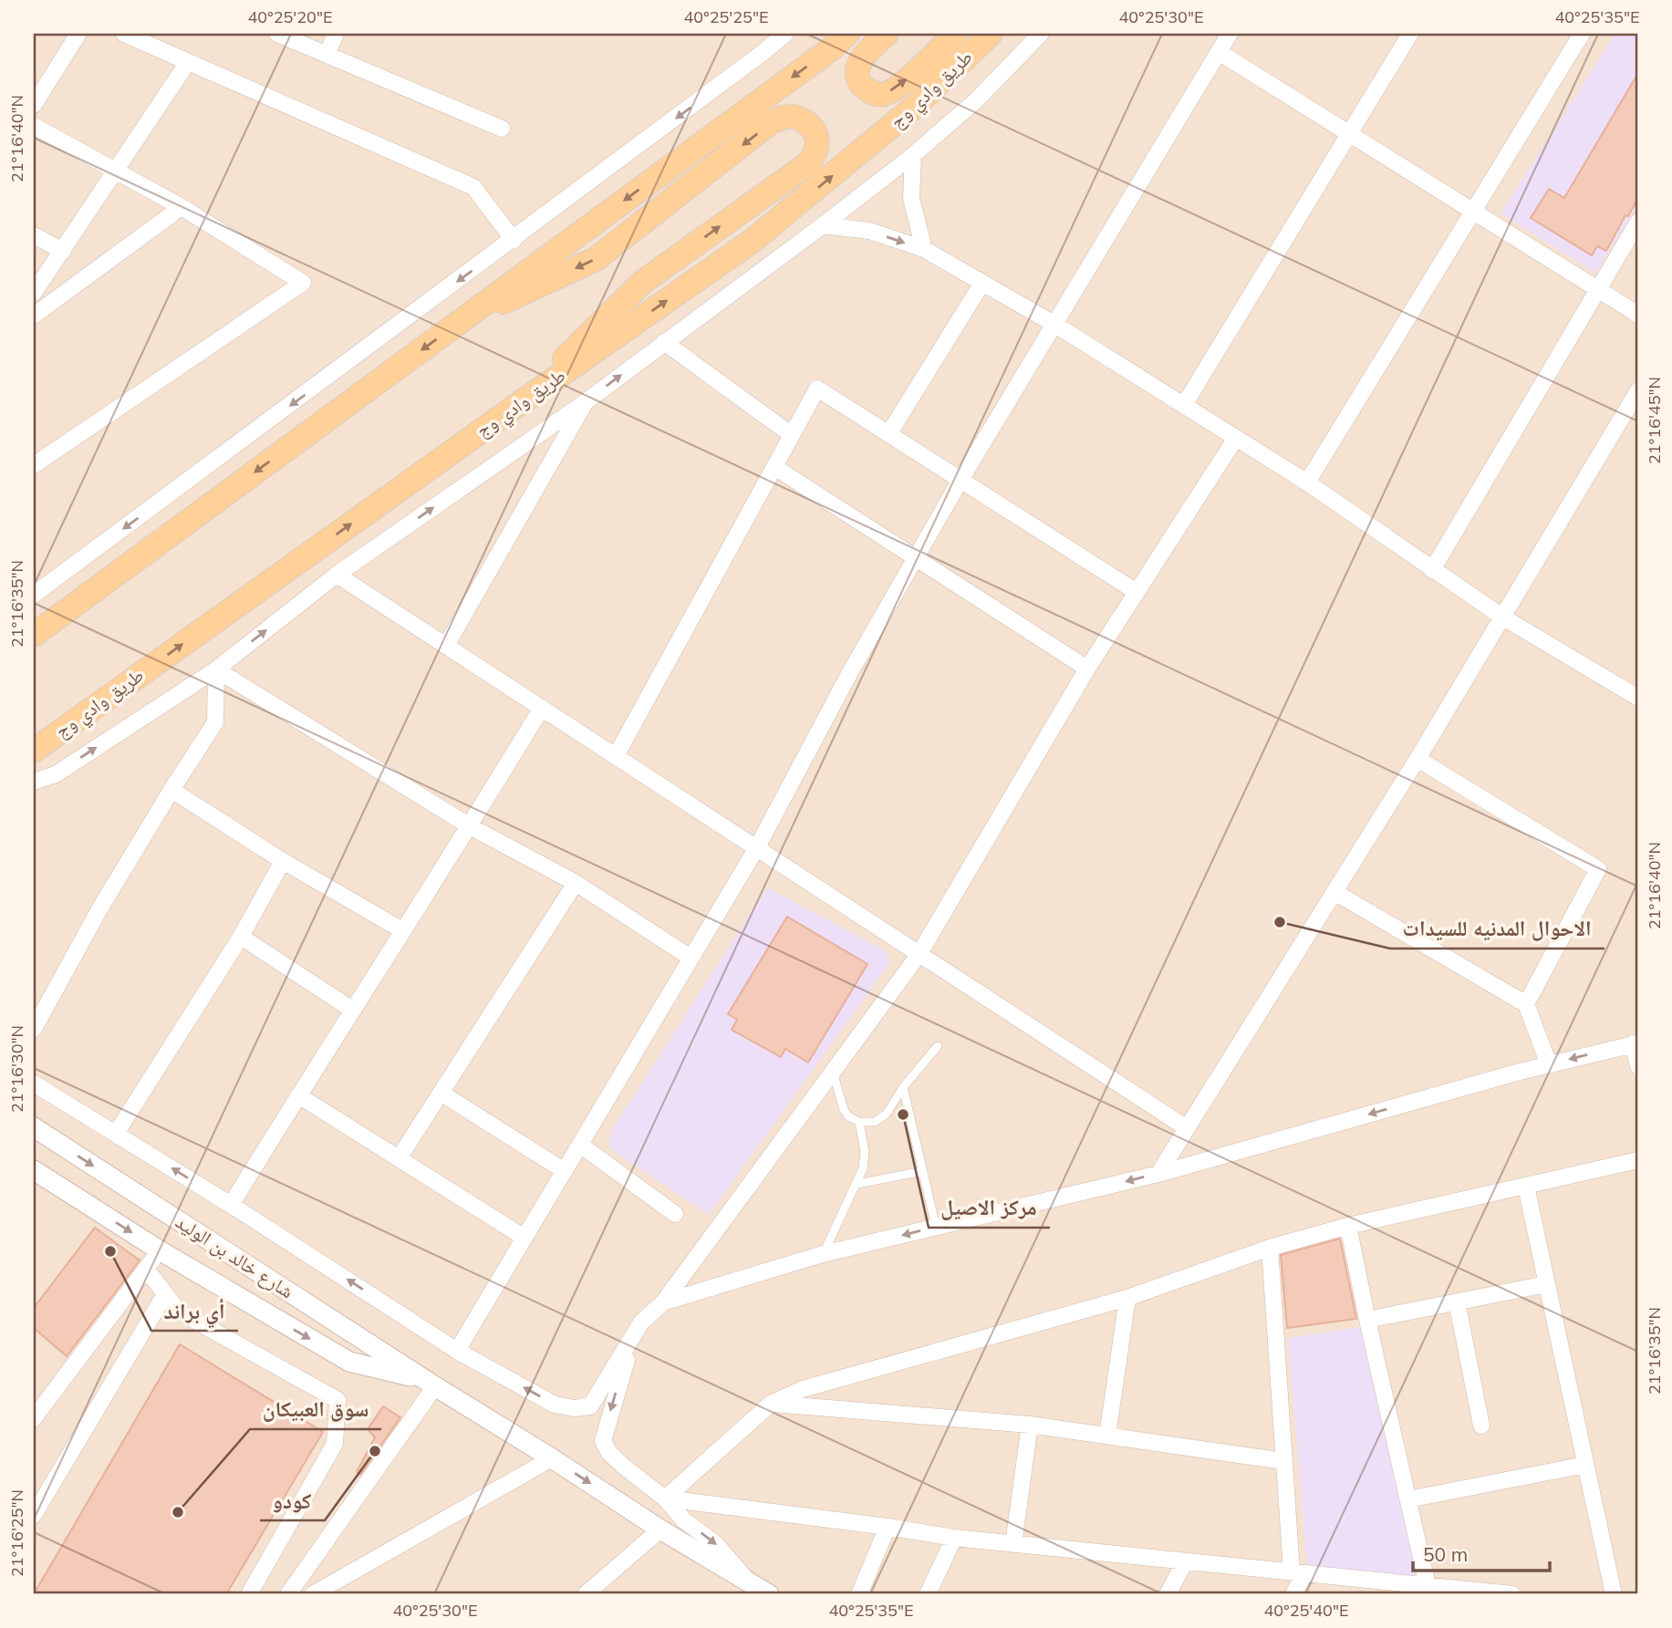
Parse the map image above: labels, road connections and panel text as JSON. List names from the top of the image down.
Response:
{
  "streets": {
    "main road": ["طريق وادي وج"],
    "street": ["شارع خالد بن الوليد"]
  },
  "places": [
    "الاحوال المدنيه للسيدات",
    "مركز الاصيل",
    "أي براند",
    "كودو",
    "سوق العبيكان"
  ],
  "scale_bar": "50 m",
  "coordinates": [
    "40°25'20\"E",
    "40°25'25\"E",
    "40°25'30\"E",
    "40°25'35\"E",
    "21°16'40\"N",
    "21°16'45\"N",
    "21°16'35\"N",
    "21°16'30\"N",
    "21°16'25\"N",
    "40°25'40\"E"
  ]
}
